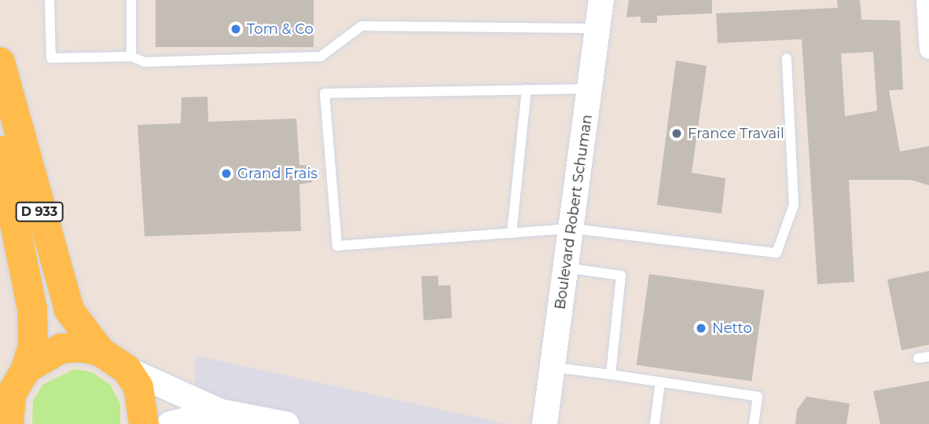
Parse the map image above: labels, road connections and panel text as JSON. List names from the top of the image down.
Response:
{
  "streets": {
    "main road": ["D 933"],
    "street": ["Boulevard Robert Schuman"]
  },
  "places": [
    "Tom & Co",
    "France Travail",
    "Grand Frais",
    "Netto"
  ]
}
